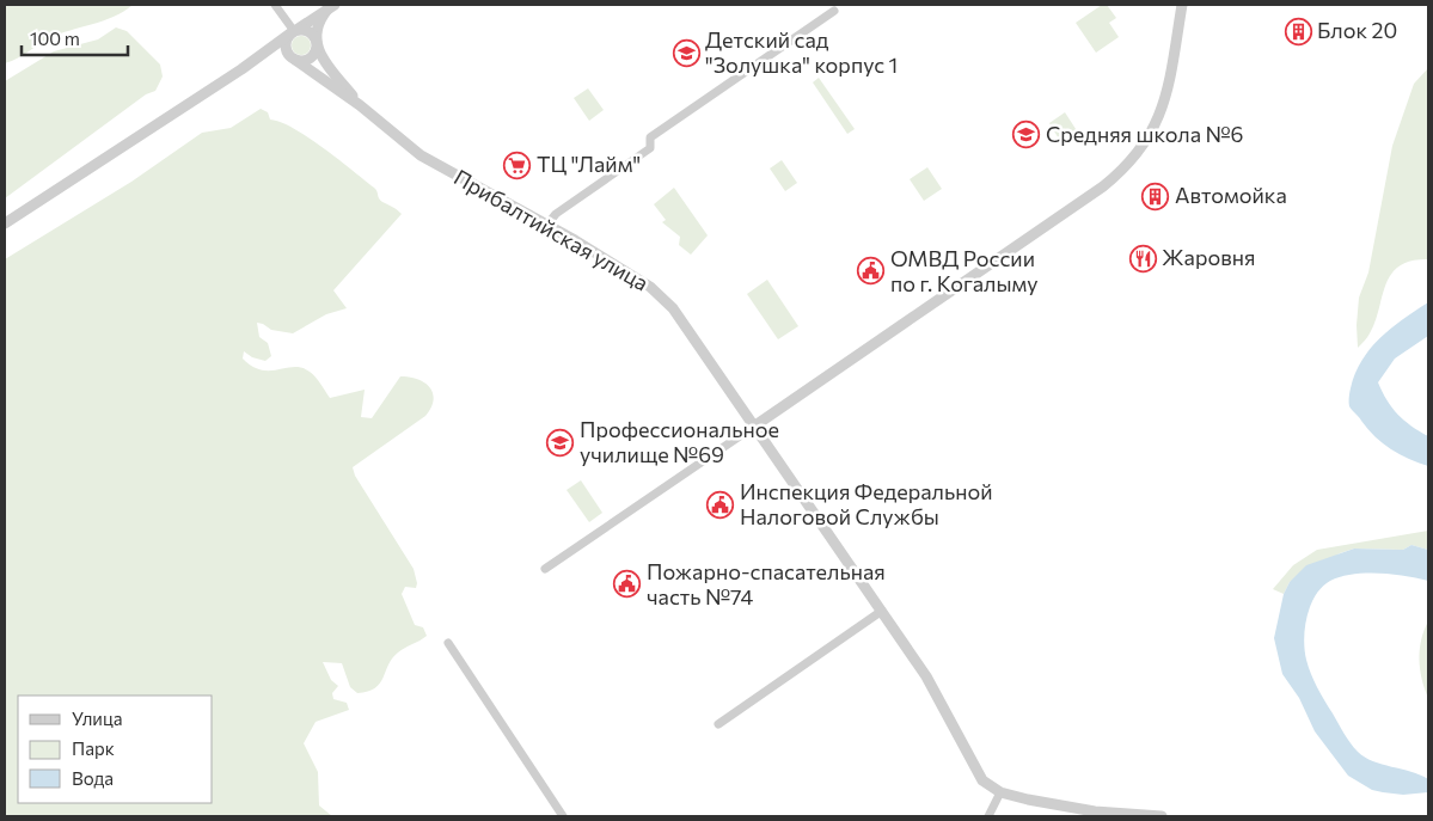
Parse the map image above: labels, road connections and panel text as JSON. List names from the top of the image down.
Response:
{
  "streets": {
    "street": ["Прибалтийская улица"]
  },
  "places": {
    "building": ["Блок 20", "Автомойка"],
    "school or university": ["Детский сад \"Золушка\" корпус 1", "Средняя школа №6", "Профессиональное училище №69"],
    "supermarket": ["ТЦ \"Лайм\""],
    "restaurant": ["Жаровня"],
    "public building": ["ОМВД России по г. Когалыму", "Инспекция Федеральной Налоговой Службы", "Пожарно-спасательная часть №74"]
  },
  "legend": ["Улица", "Парк", "Вода"],
  "scale_bar": "100 m"
}
